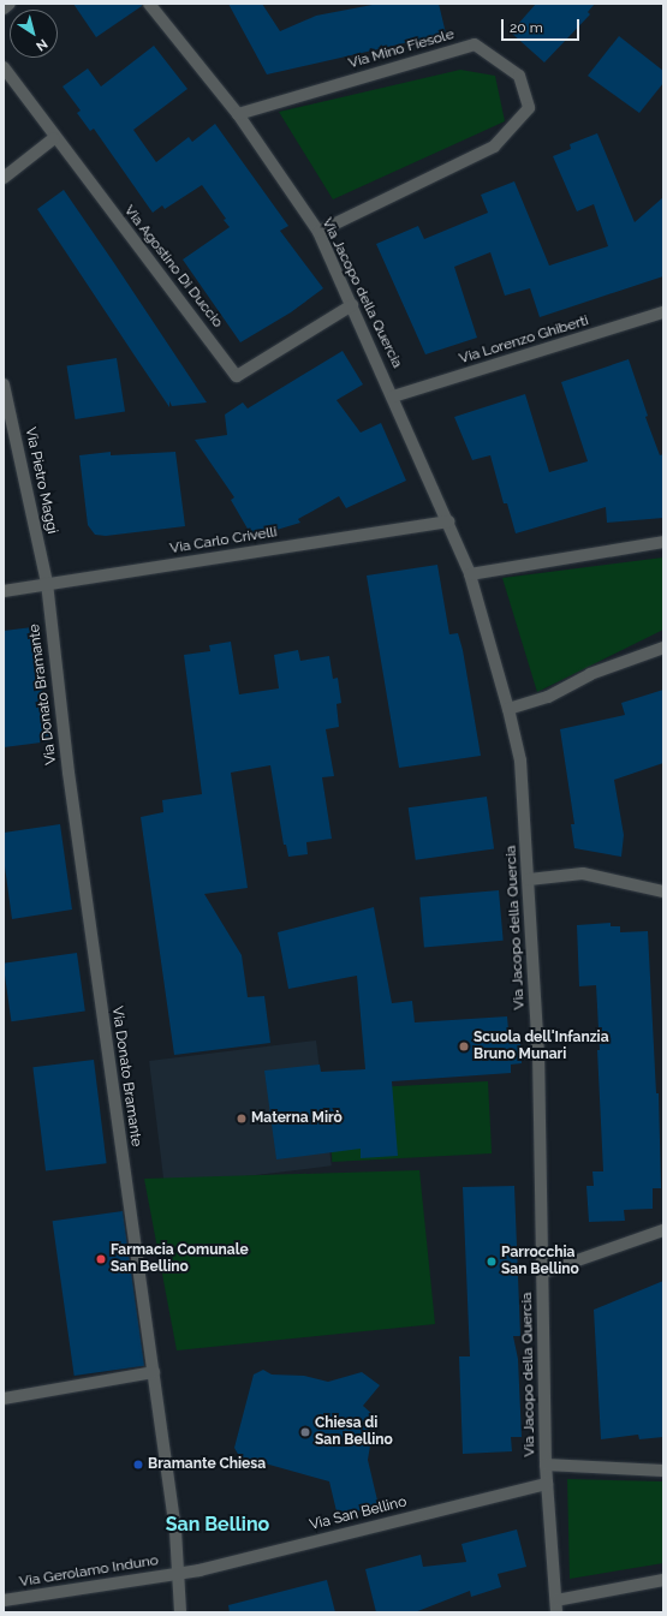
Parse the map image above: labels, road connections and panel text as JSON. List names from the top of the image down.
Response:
{
  "streets": {
    "street": [
      "Via Mino Fiesole",
      "Via Agostino Di Duccio",
      "Via Jacopo della Quercia",
      "Via Lorenzo Ghiberti",
      "Via Pietro Maggi",
      "Via Carlo Crivelli",
      "Via Donato Bramante",
      "Via San Bellino",
      "Via Gerolamo Induno"
    ]
  },
  "crossings": [
    ["Via Mino Fiesole", "Via Jacopo della Quercia"],
    ["Via Agostino Di Duccio", "Via Jacopo della Quercia"],
    ["Via Jacopo della Quercia", "Via Lorenzo Ghiberti"],
    ["Via Jacopo della Quercia", "Via Carlo Crivelli"],
    ["Via Jacopo della Quercia", "Via San Bellino"],
    ["Via Pietro Maggi", "Via Carlo Crivelli"],
    ["Via Pietro Maggi", "Via Donato Bramante"],
    ["Via Carlo Crivelli", "Via Donato Bramante"],
    ["Via Donato Bramante", "Via San Bellino"],
    ["Via Donato Bramante", "Via Gerolamo Induno"],
    ["Via San Bellino", "Via Gerolamo Induno"]
  ],
  "districts": ["San Bellino"],
  "places": [
    "Scuola dell'Infanzia Bruno Munari",
    "Materna Mirò",
    "Farmacia Comunale San Bellino",
    "Parrocchia San Bellino",
    "Chiesa di San Bellino",
    "Bramante Chiesa"
  ],
  "scale_bar": "20 m",
  "north": "bottom right"
}
